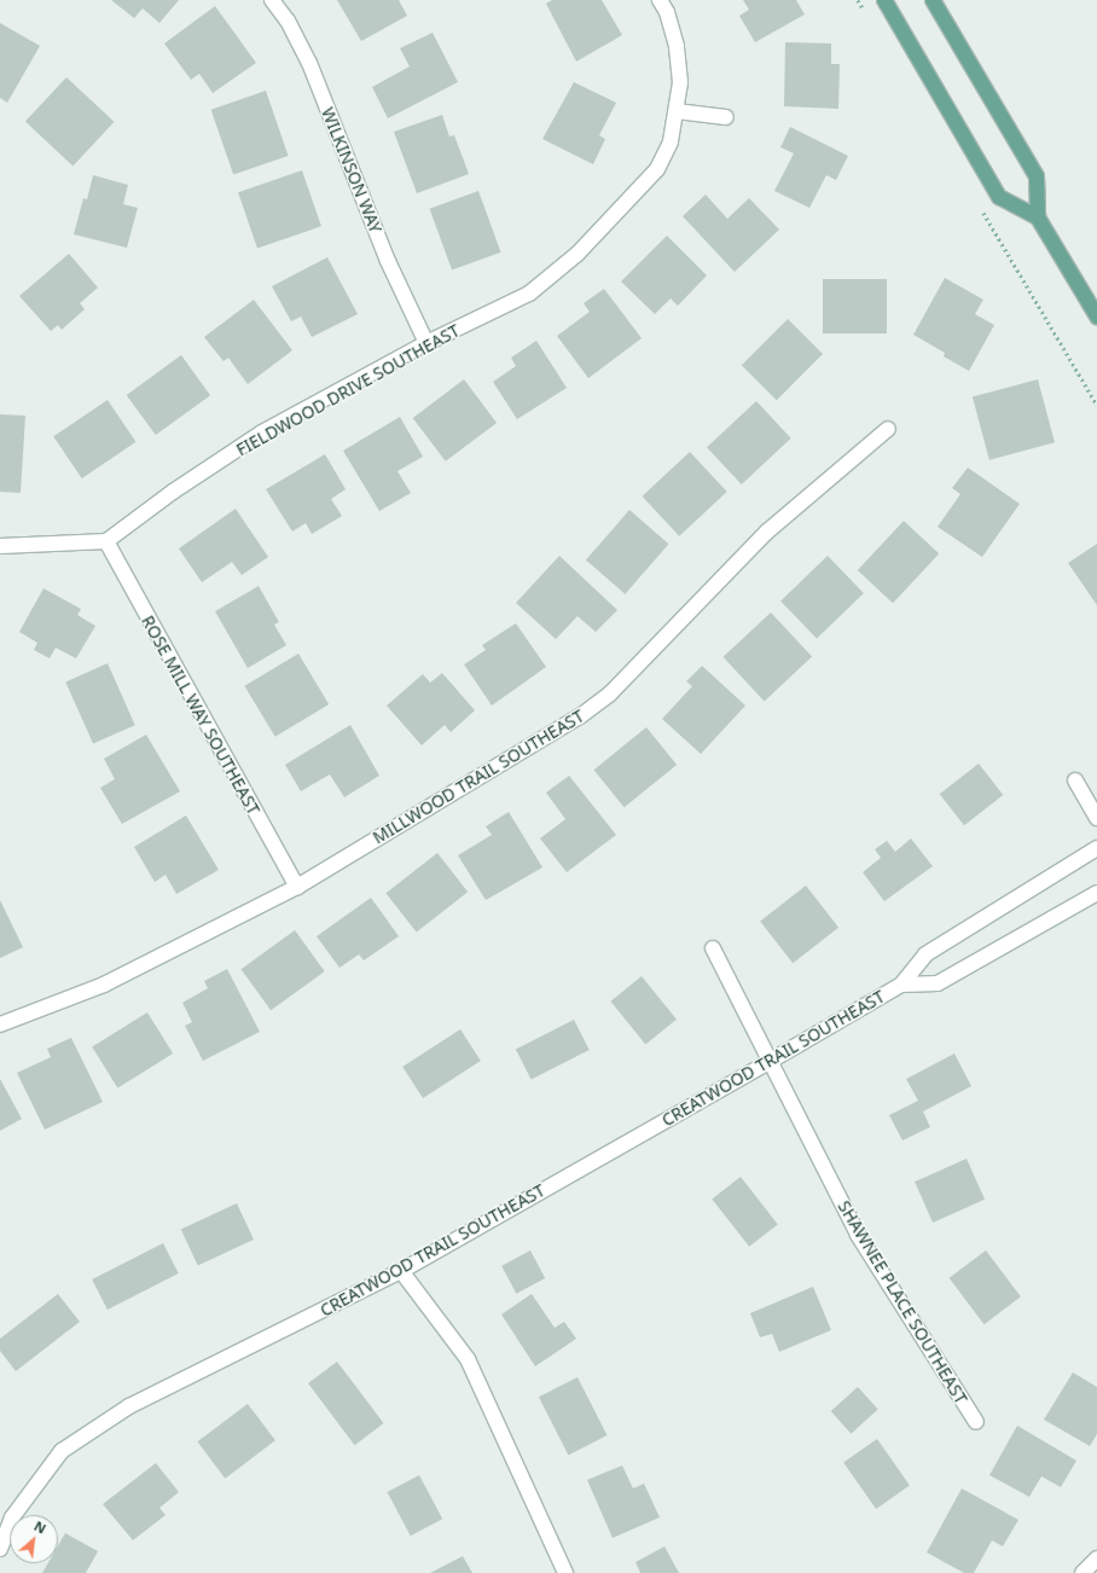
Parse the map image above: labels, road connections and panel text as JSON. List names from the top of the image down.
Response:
{
  "streets": {
    "street": [
      "WILKINSON WAY",
      "FIELDWOOD DRIVE SOUTHEAST",
      "ROSE MILL WAY SOUTHEAST",
      "MILLWOOD TRAIL SOUTHEAST",
      "CREATWOOD TRAIL SOUTHEAST",
      "SHAWNEE PLACE SOUTHEAST"
    ]
  },
  "crossings": [
    ["WILKINSON WAY", "FIELDWOOD DRIVE SOUTHEAST"],
    ["FIELDWOOD DRIVE SOUTHEAST", "ROSE MILL WAY SOUTHEAST"],
    ["ROSE MILL WAY SOUTHEAST", "MILLWOOD TRAIL SOUTHEAST"],
    ["CREATWOOD TRAIL SOUTHEAST", "SHAWNEE PLACE SOUTHEAST"]
  ],
  "north": "top right"
}
